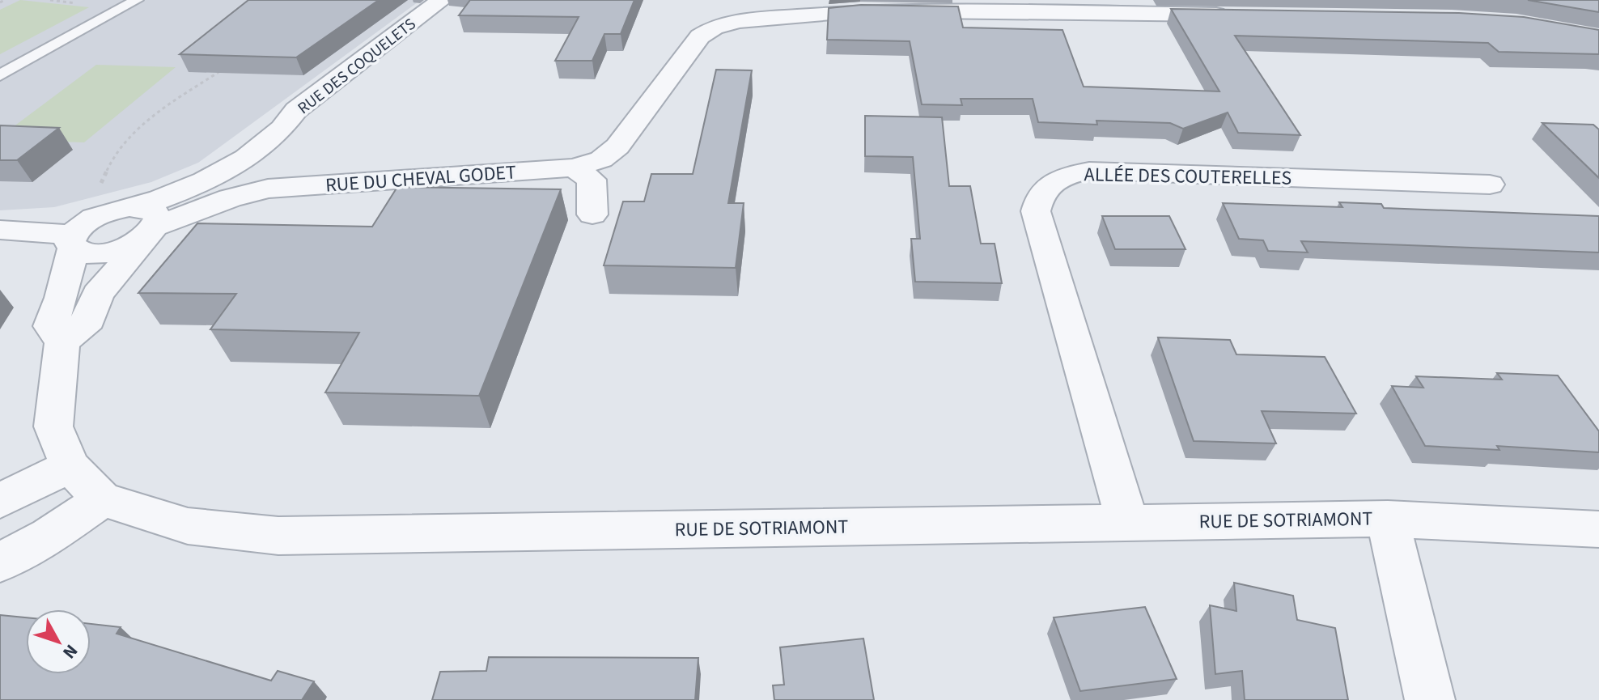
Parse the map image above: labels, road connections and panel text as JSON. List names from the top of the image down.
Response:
{
  "streets": {
    "street": [
      "RUE DES COQUELETS",
      "ALLÉE DES COUTERELLES",
      "RUE DU CHEVAL GODET",
      "RUE DE SOTRIAMONT"
    ]
  },
  "crossings": [
    ["RUE DES COQUELETS", "RUE DU CHEVAL GODET"],
    ["ALLÉE DES COUTERELLES", "RUE DE SOTRIAMONT"]
  ],
  "north": "bottom right"
}
